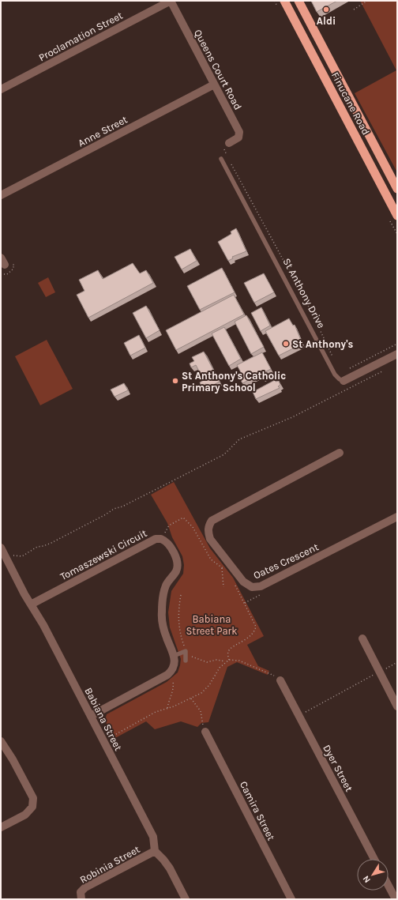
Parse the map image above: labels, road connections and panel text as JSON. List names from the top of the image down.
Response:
{
  "streets": {
    "highway": ["Finucane Road"],
    "street": [
      "Proclamation Street",
      "Queens Court Road",
      "Anne Street",
      "St Anthony Drive",
      "Tomaszewski Circuit",
      "Oates Crescent",
      "Babiana Street",
      "Dyer Street",
      "Camira Street",
      "Robinia Street"
    ]
  },
  "crossings": [
    ["Proclamation Street", "Queens Court Road"],
    ["Queens Court Road", "Anne Street"],
    ["Tomaszewski Circuit", "Babiana Street"],
    ["Babiana Street", "Robinia Street"]
  ],
  "parks": ["Babiana Street Park"],
  "places": ["Aldi", "St Anthony's", "St Anthony's Catholic Primary School"],
  "north": "bottom left"
}
